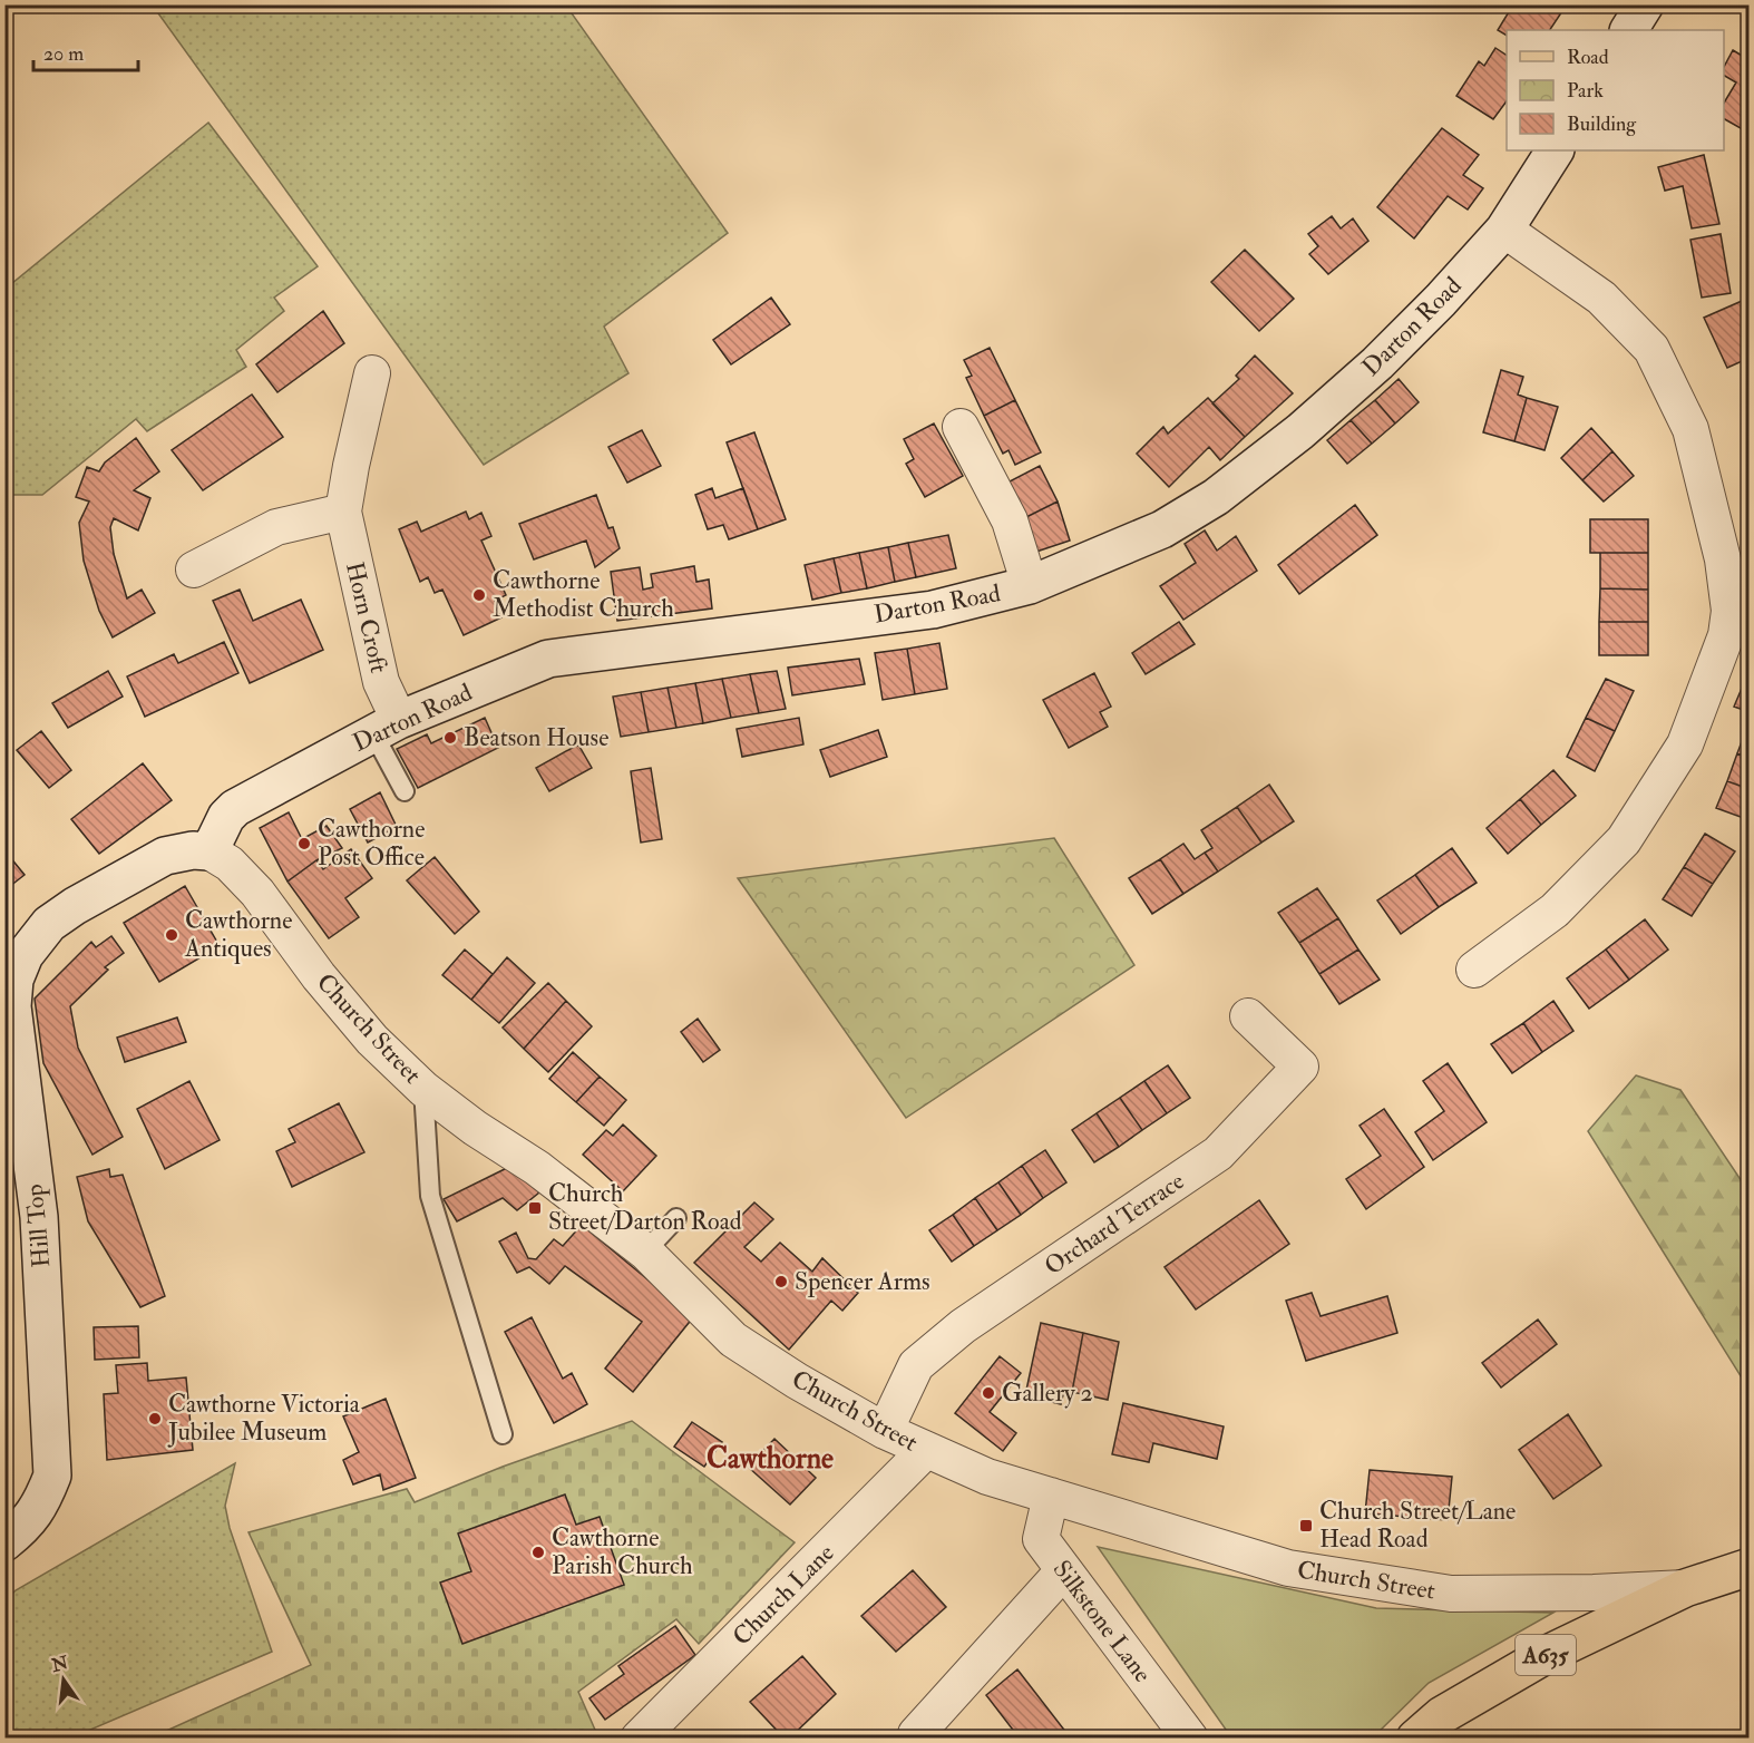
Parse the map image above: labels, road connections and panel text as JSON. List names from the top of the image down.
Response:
{
  "streets": {
    "main road": ["A635"],
    "street": [
      "Darton Road",
      "Horn Croft",
      "Church Street",
      "Orchard Terrace",
      "Hill Top",
      "Church Lane",
      "Silkstone Lane"
    ]
  },
  "crossings": [
    ["Darton Road", "Horn Croft"],
    ["Darton Road", "Church Street"],
    ["Darton Road", "Hill Top"],
    ["Church Street", "Orchard Terrace"],
    ["Church Street", "Hill Top"],
    ["Church Street", "Church Lane"],
    ["Church Street", "Silkstone Lane"],
    ["Church Street", "A635"]
  ],
  "districts": ["Cawthorne"],
  "places": {
    "other": [
      "Cawthorne Methodist Church",
      "Beatson House",
      "Cawthorne Post Office",
      "Cawthorne Antiques",
      "Spencer Arms",
      "Gallery 2",
      "Cawthorne Victoria Jubilee Museum",
      "Cawthorne Parish Church"
    ],
    "transit": ["Church Street/Darton Road", "Church Street/Lane Head Road"]
  },
  "legend": ["Road", "Park", "Building"],
  "scale_bar": "20 m",
  "north": "top"
}
